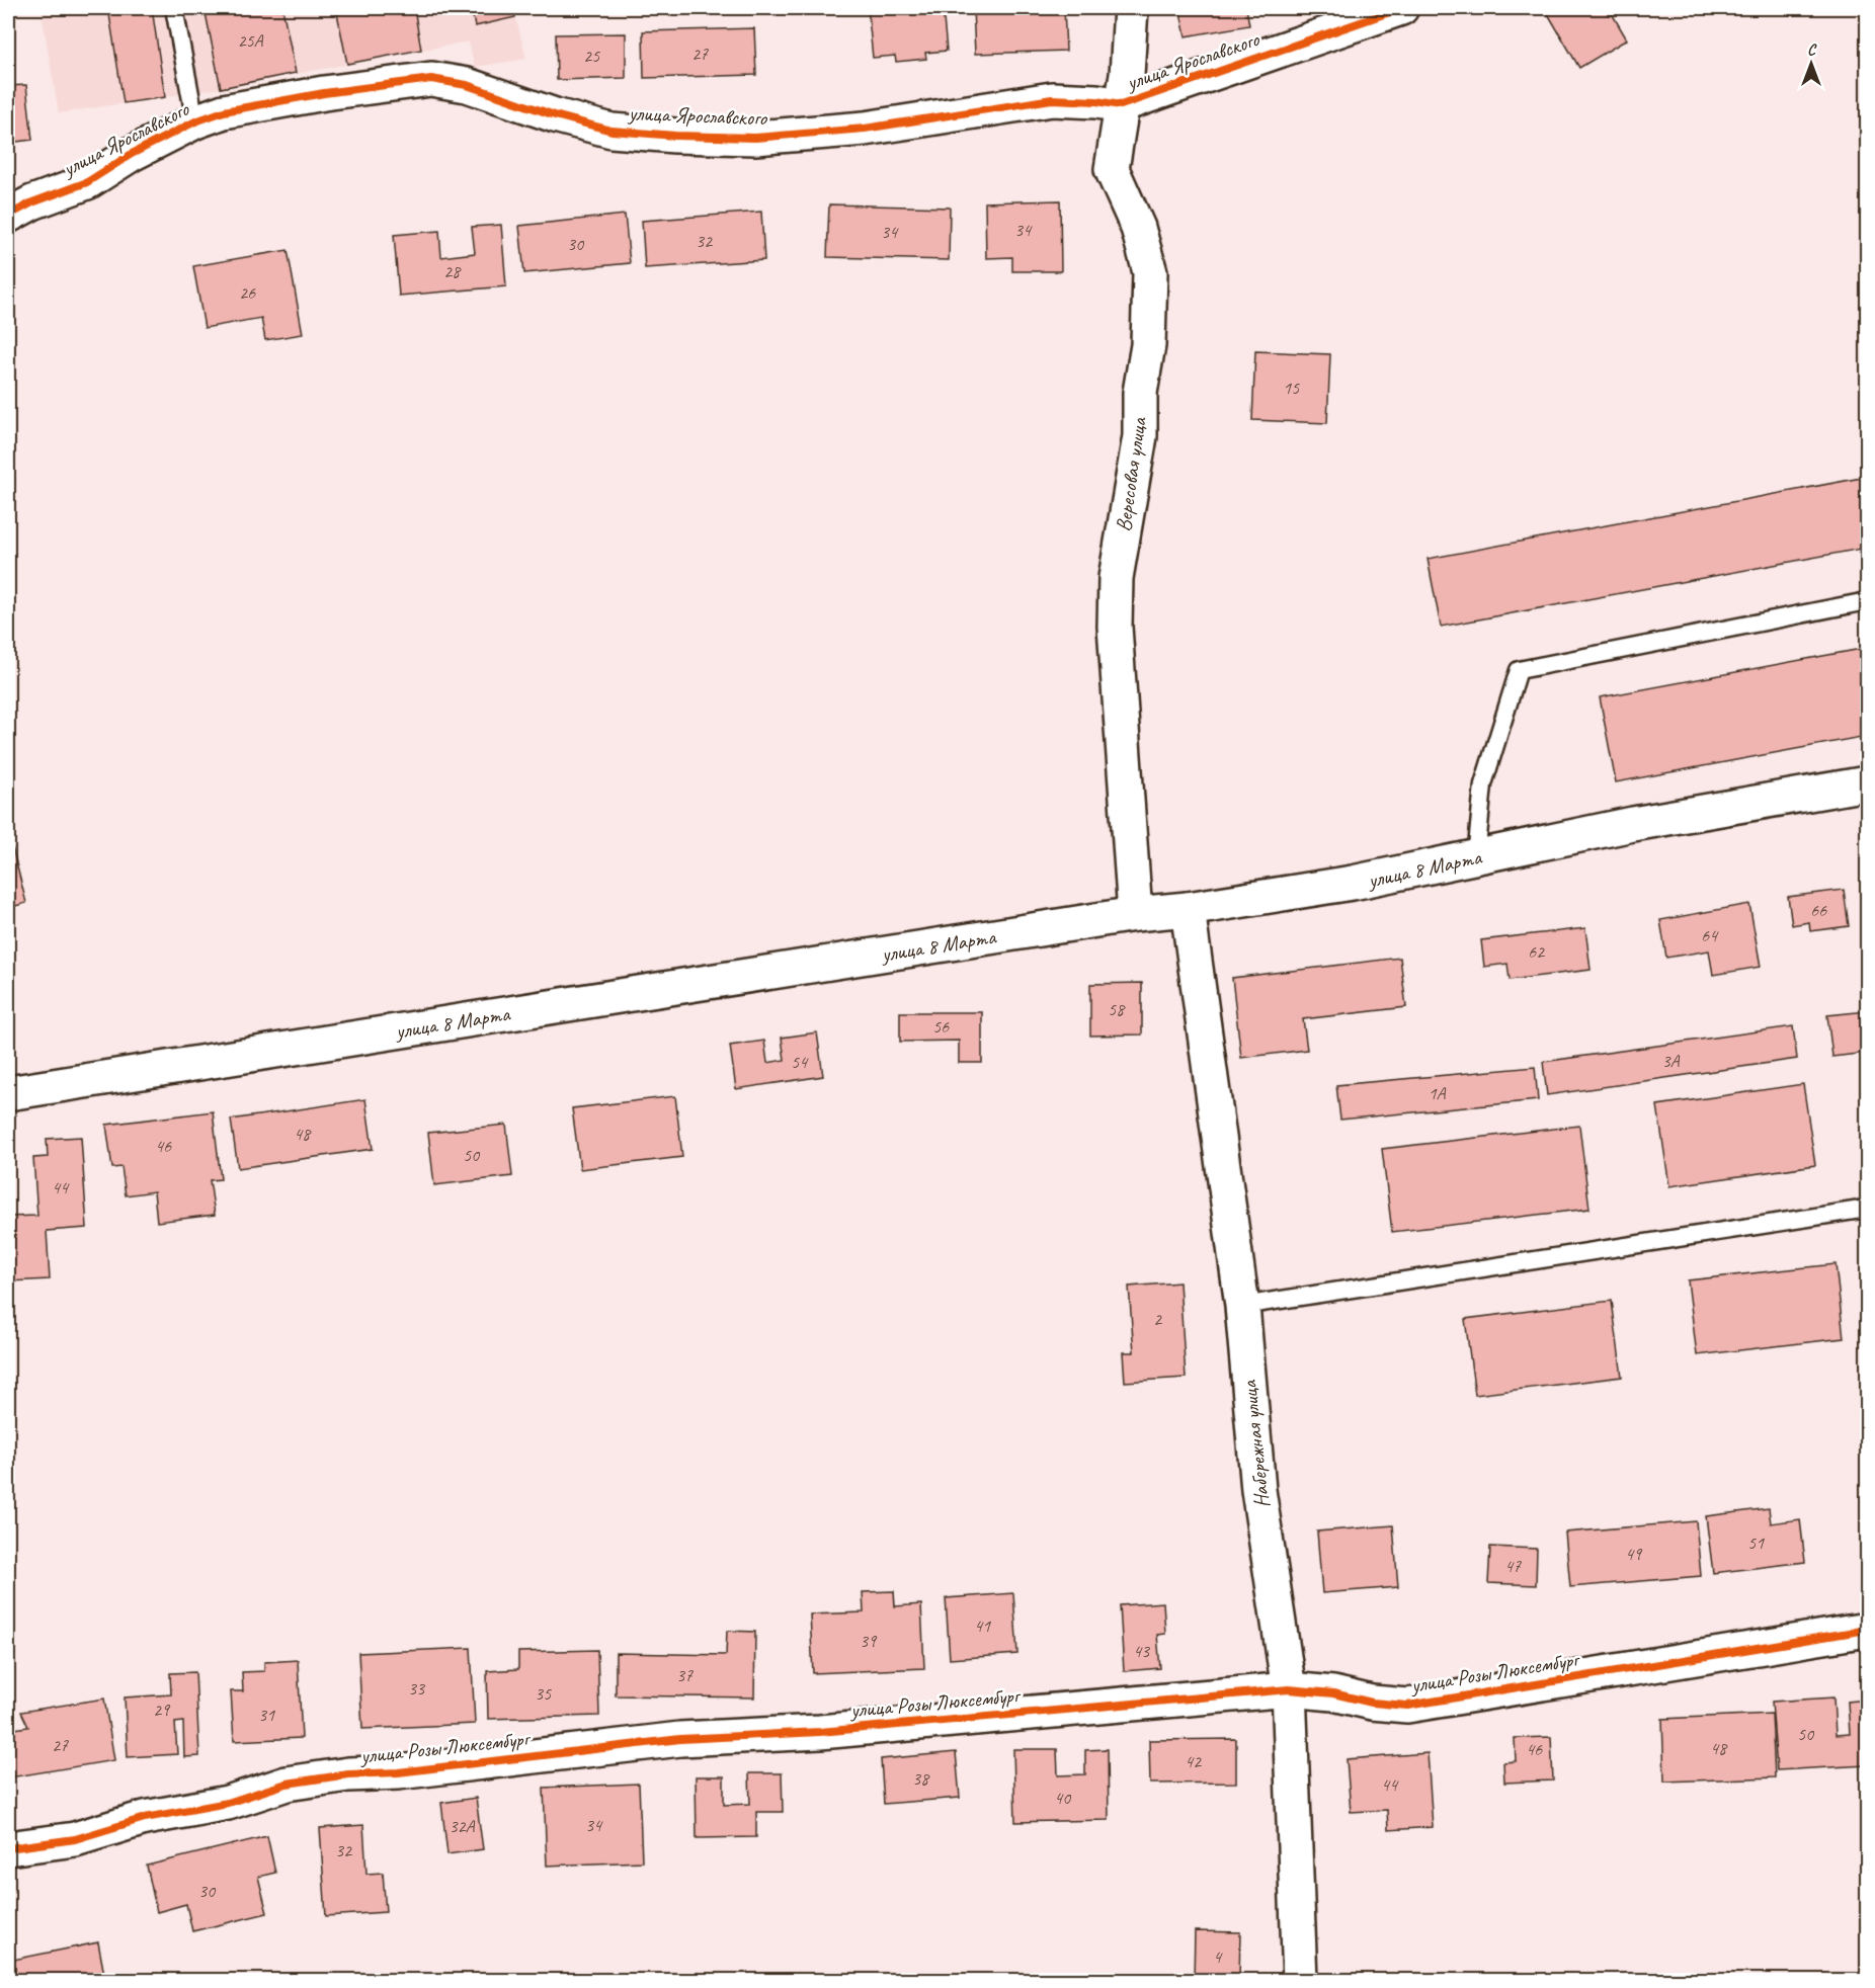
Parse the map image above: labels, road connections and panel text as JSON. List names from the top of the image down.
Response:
{
  "streets": {
    "street": [
      "улица Ярославского",
      "Вересовая улица",
      "улица 8 Марта",
      "Набережная улица",
      "улица Розы Люксембург"
    ]
  },
  "crossings": [
    ["улица Ярославского", "Вересовая улица"],
    ["Вересовая улица", "улица 8 Марта"],
    ["улица 8 Марта", "Набережная улица"],
    ["Набережная улица", "улица Розы Люксембург"]
  ],
  "house_numbers": [
    "25А",
    "27",
    "25",
    "34",
    "34",
    "32",
    "30",
    "28",
    "26",
    "15",
    "66",
    "64",
    "62",
    "58",
    "56",
    "3А",
    "54",
    "1А",
    "48",
    "46",
    "50",
    "44",
    "2",
    "51",
    "49",
    "47",
    "41",
    "39",
    "43",
    "37",
    "33",
    "35",
    "29",
    "31",
    "50",
    "27",
    "48",
    "46",
    "42",
    "38",
    "44",
    "40",
    "34",
    "32А",
    "32",
    "30",
    "4"
  ],
  "north": "top"
}
